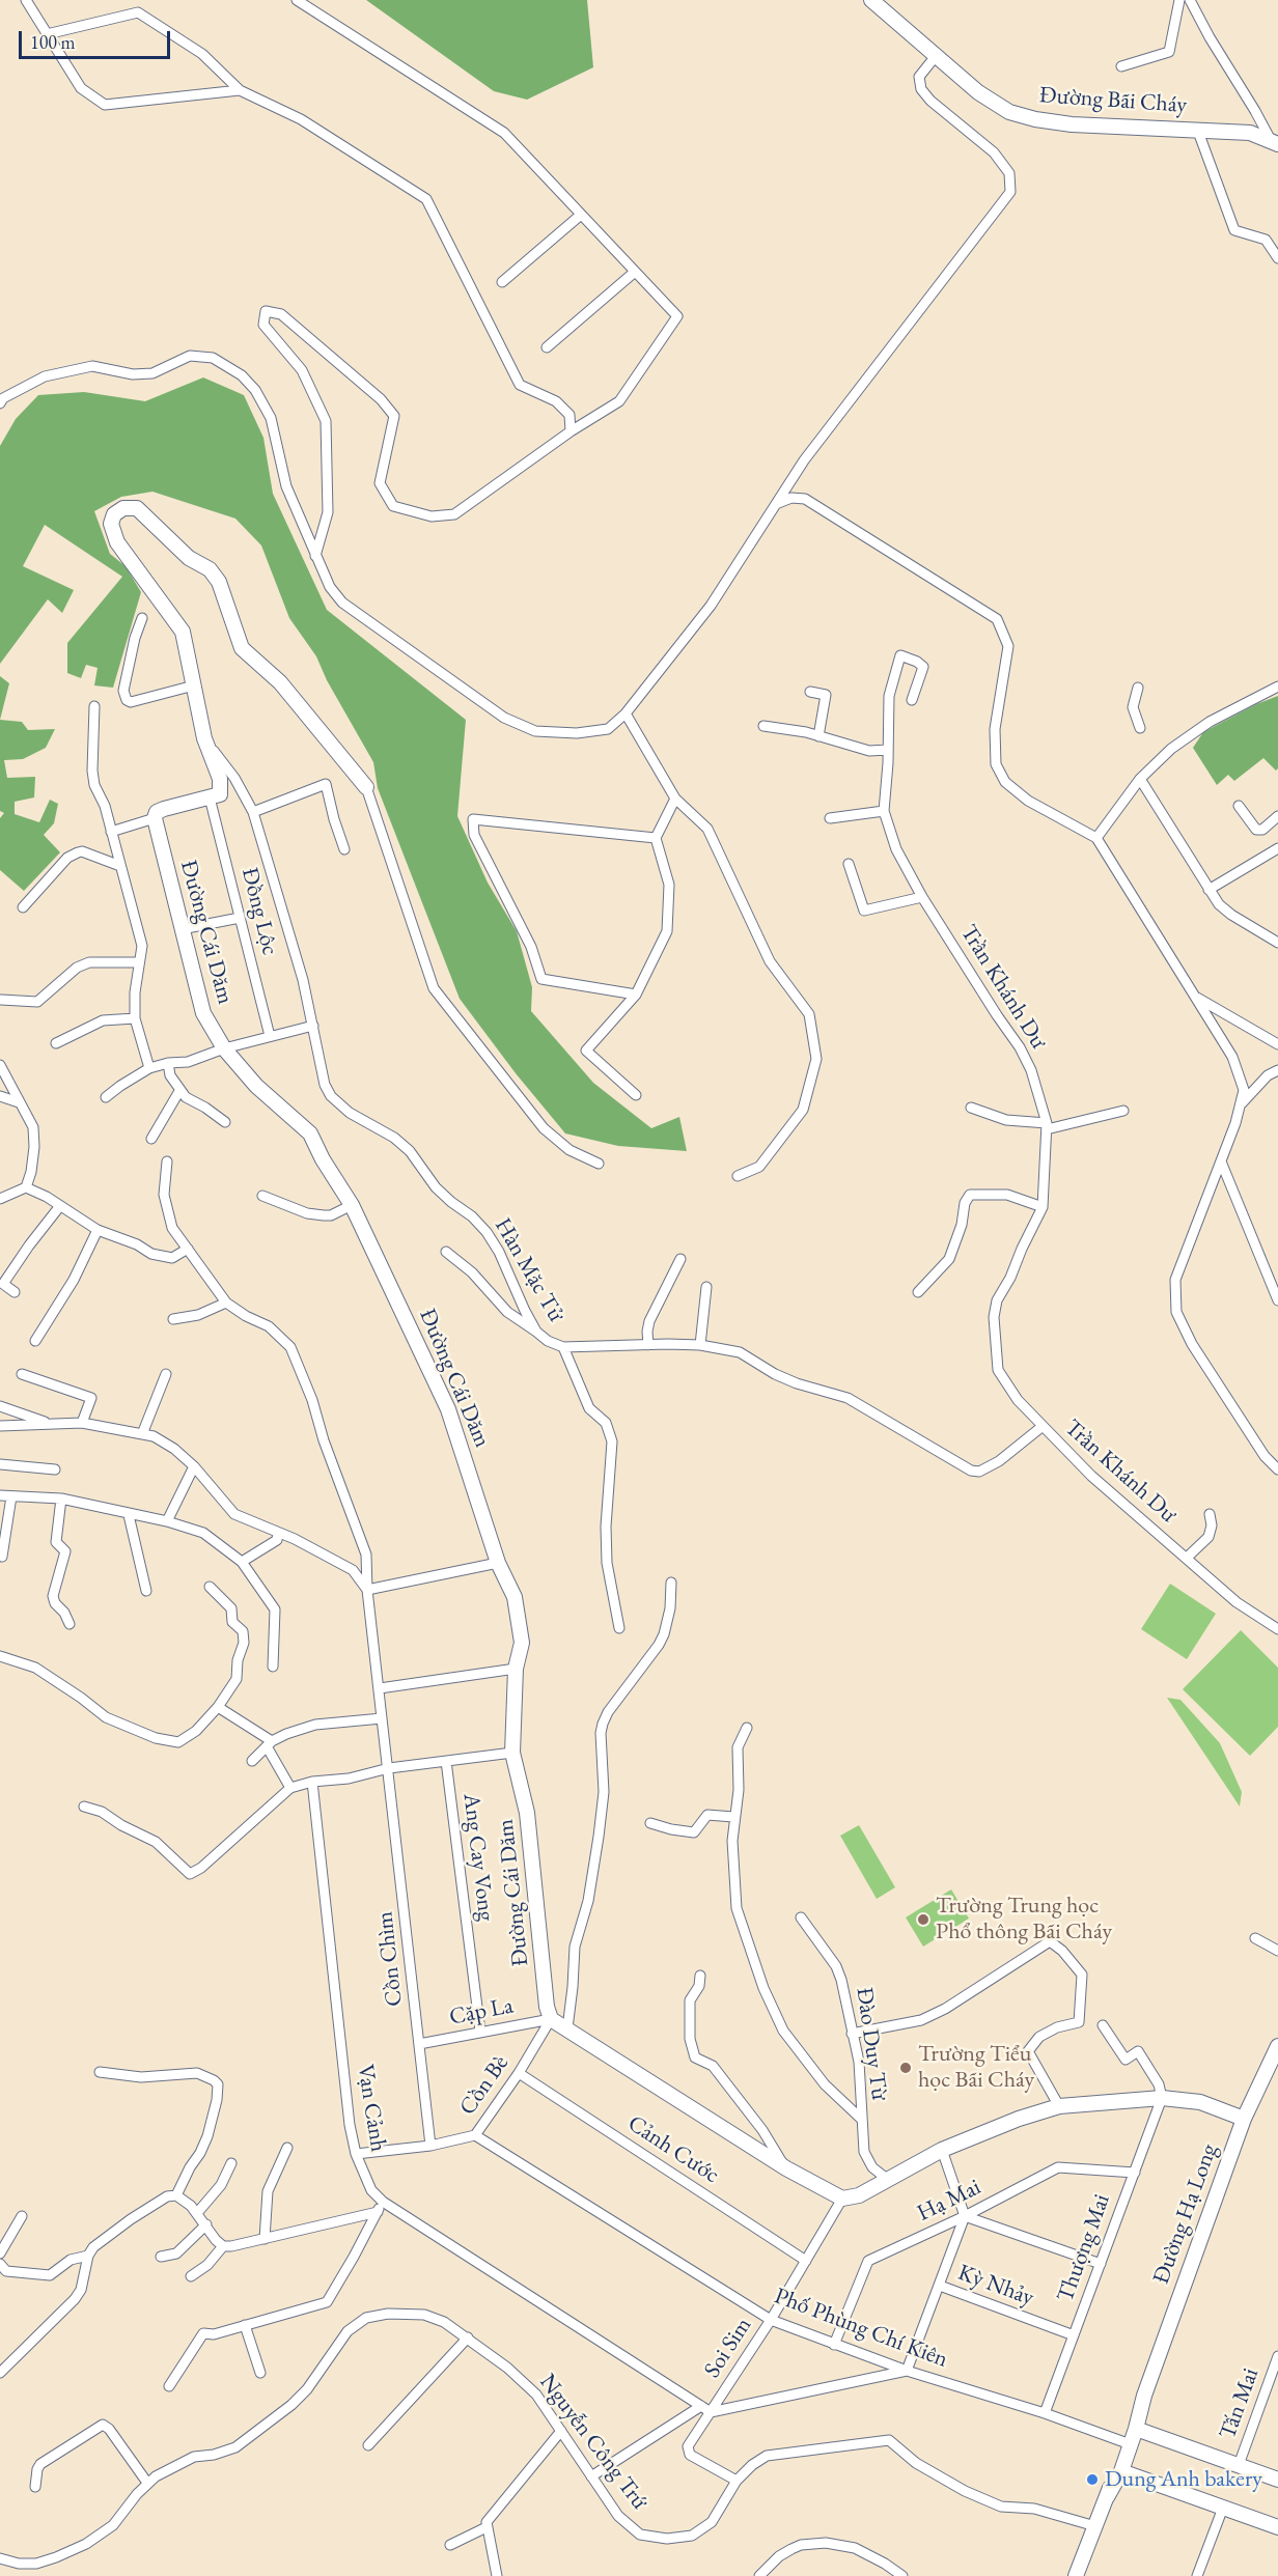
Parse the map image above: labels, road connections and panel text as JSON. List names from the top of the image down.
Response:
{
  "streets": {
    "street": [
      "Đường Bãi Cháy",
      "Đồng Lộc",
      "Đường Cái Dăm",
      "Trần Khánh Dư",
      "Hàn Mặc Tử",
      "Ang Cay Vong",
      "Cồn Chìm",
      "Cặp La",
      "Đào Duy Từ",
      "Cồn Bè",
      "Vạn Cảnh",
      "Cảnh Cước",
      "Hạ Mai",
      "Đường Hạ Long",
      "Thượng Mai",
      "Kỳ Nhảy",
      "Phố Phùng Chí Kiên",
      "Soi Sim",
      "Tấn Mai",
      "Nguyễn Công Trứ"
    ]
  },
  "crossings": [
    ["Đường Cái Dăm", "Cặp La"],
    ["Đường Cái Dăm", "Cồn Bè"],
    ["Trần Khánh Dư", "Hàn Mặc Tử"],
    ["Ang Cay Vong", "Cặp La"],
    ["Cồn Chìm", "Cặp La"],
    ["Cồn Chìm", "Cồn Bè"],
    ["Cặp La", "Cồn Bè"],
    ["Cồn Bè", "Vạn Cảnh"],
    ["Cồn Bè", "Cảnh Cước"],
    ["Cồn Bè", "Phố Phùng Chí Kiên"],
    ["Vạn Cảnh", "Soi Sim"],
    ["Cảnh Cước", "Soi Sim"],
    ["Hạ Mai", "Thượng Mai"],
    ["Hạ Mai", "Phố Phùng Chí Kiên"],
    ["Đường Hạ Long", "Phố Phùng Chí Kiên"],
    ["Đường Hạ Long", "Nguyễn Công Trứ"],
    ["Thượng Mai", "Kỳ Nhảy"],
    ["Thượng Mai", "Phố Phùng Chí Kiên"],
    ["Phố Phùng Chí Kiên", "Soi Sim"]
  ],
  "places": ["Trường Trung học Phổ thông Bãi Cháy", "Trường Tiểu học Bãi Cháy", "Dung Anh bakery"],
  "scale_bar": "100 m"
}
